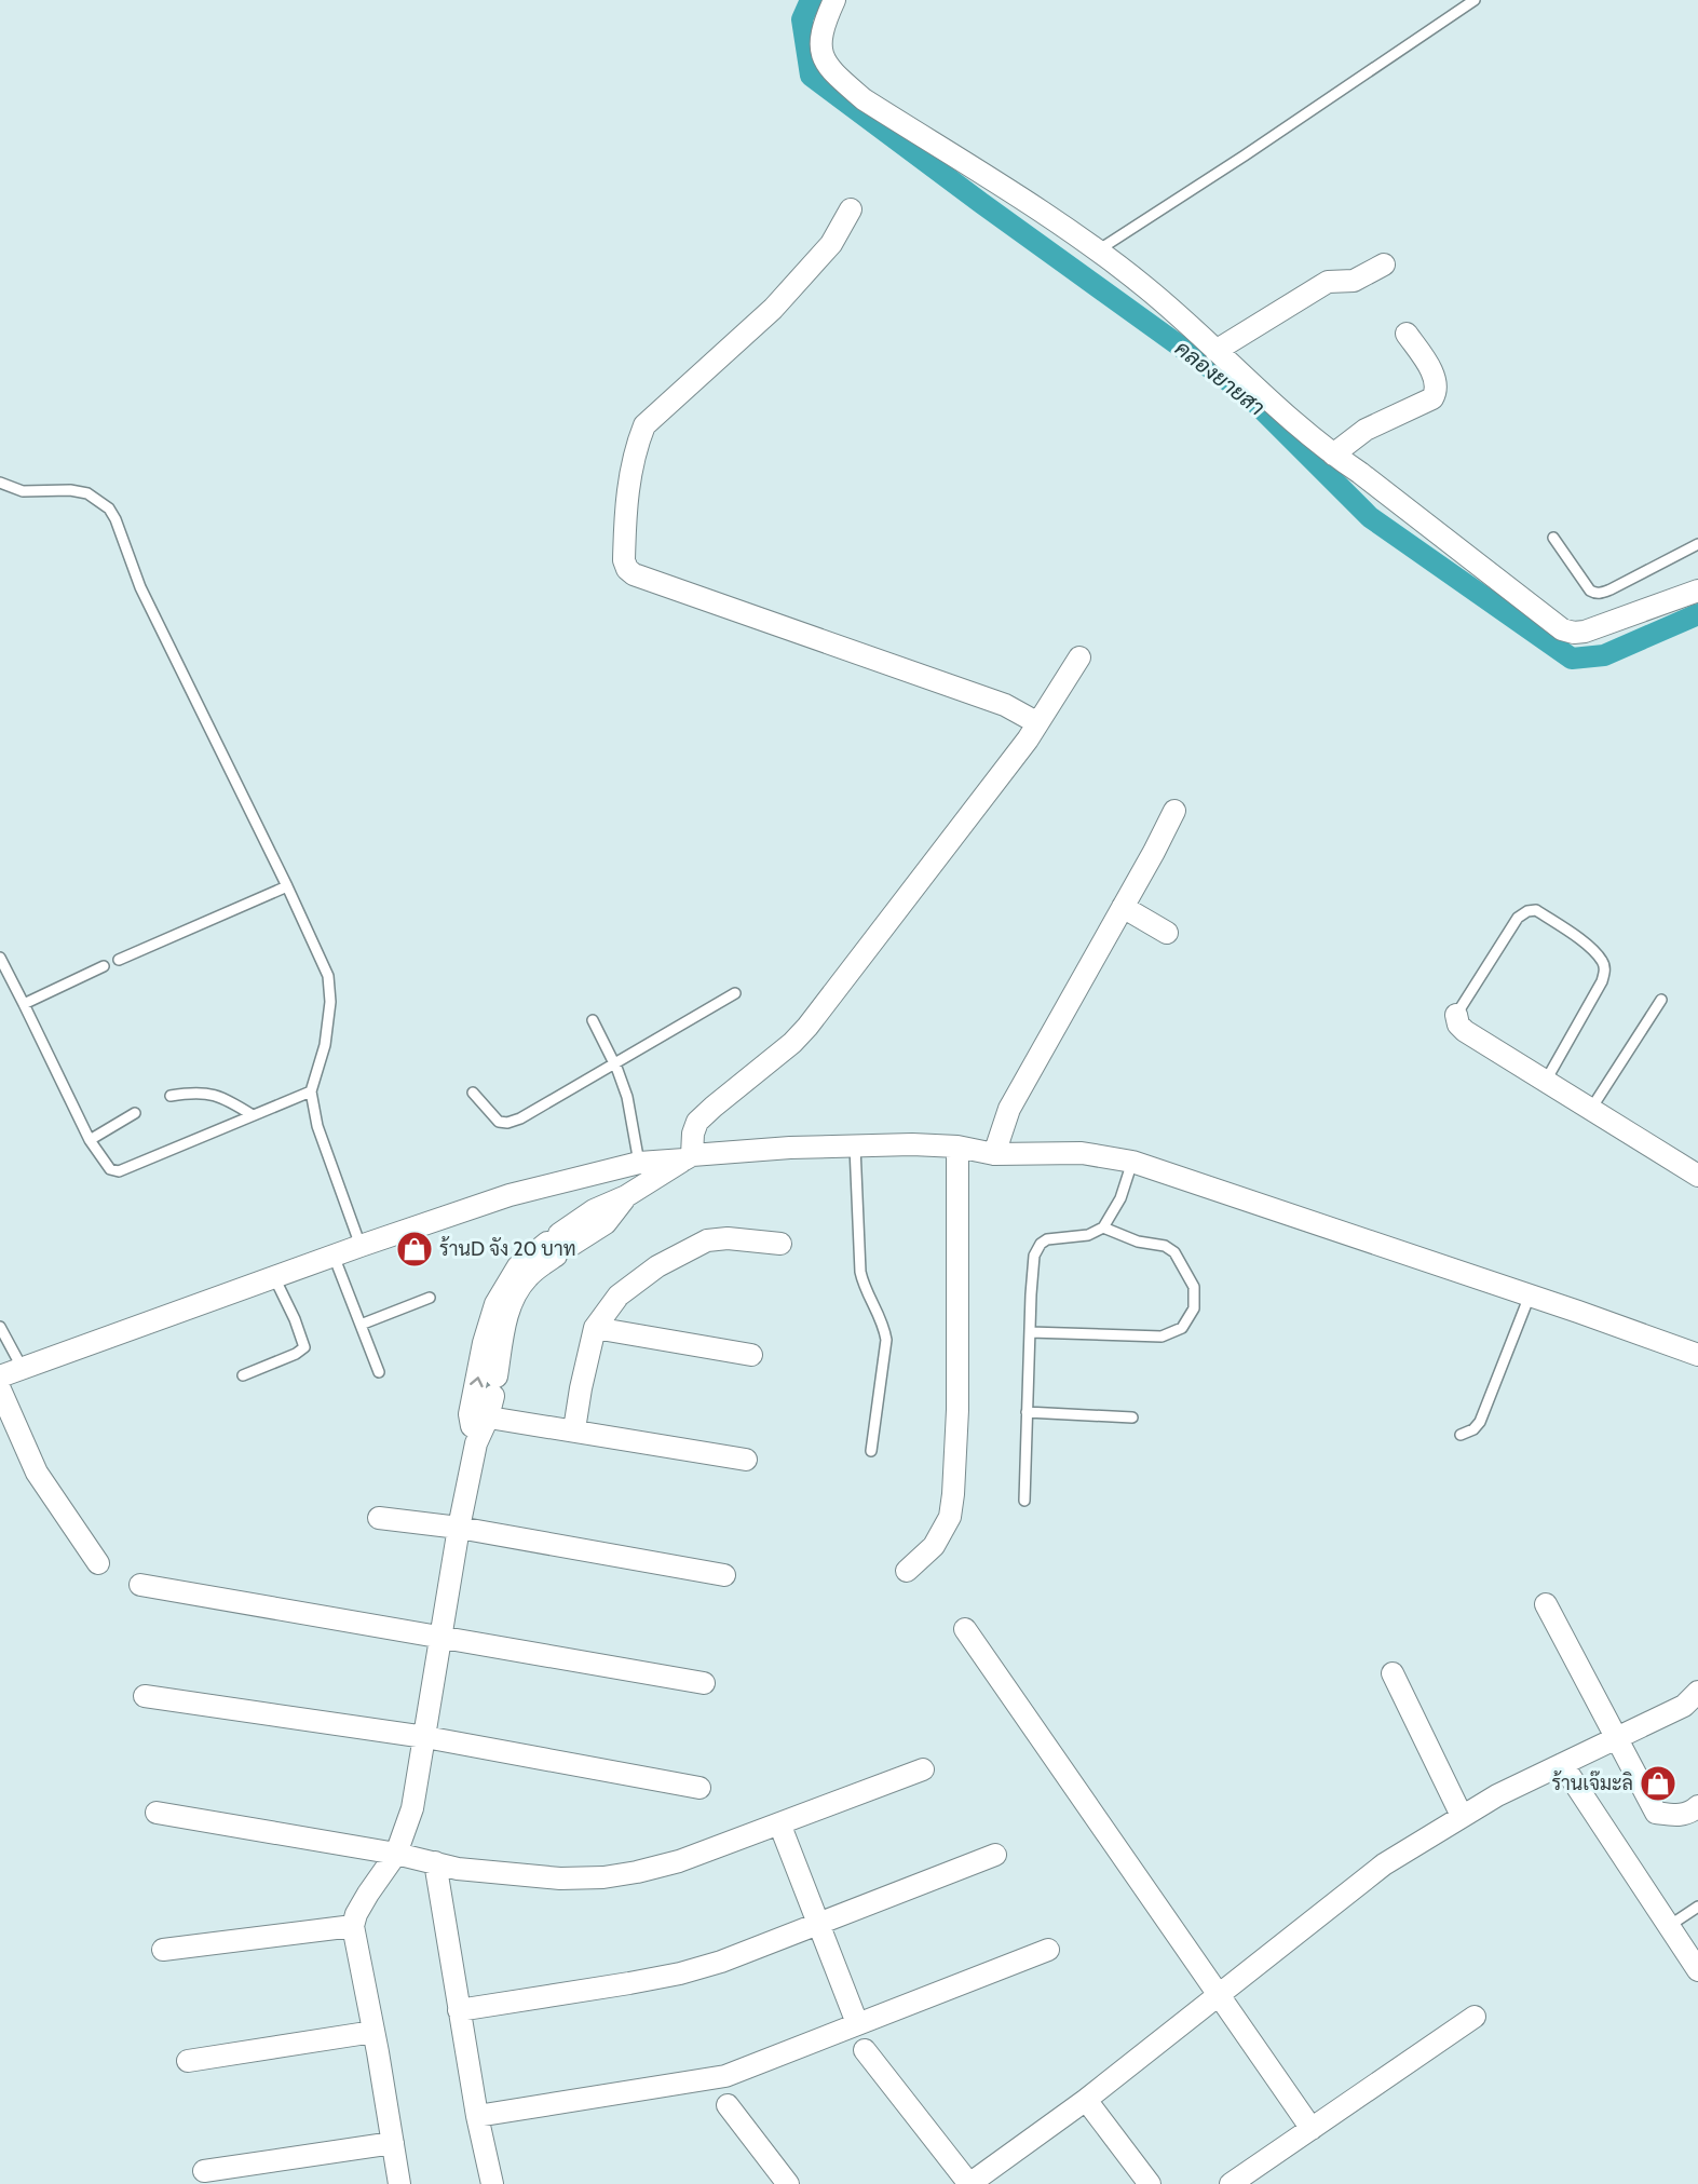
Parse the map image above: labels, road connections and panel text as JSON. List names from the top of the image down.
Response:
{
  "water": ["คลองยายสา"],
  "places": {
    "shop": ["ร้านD จัง 20 บาท", "ร้านเจ๊มะลิ"]
  }
}
